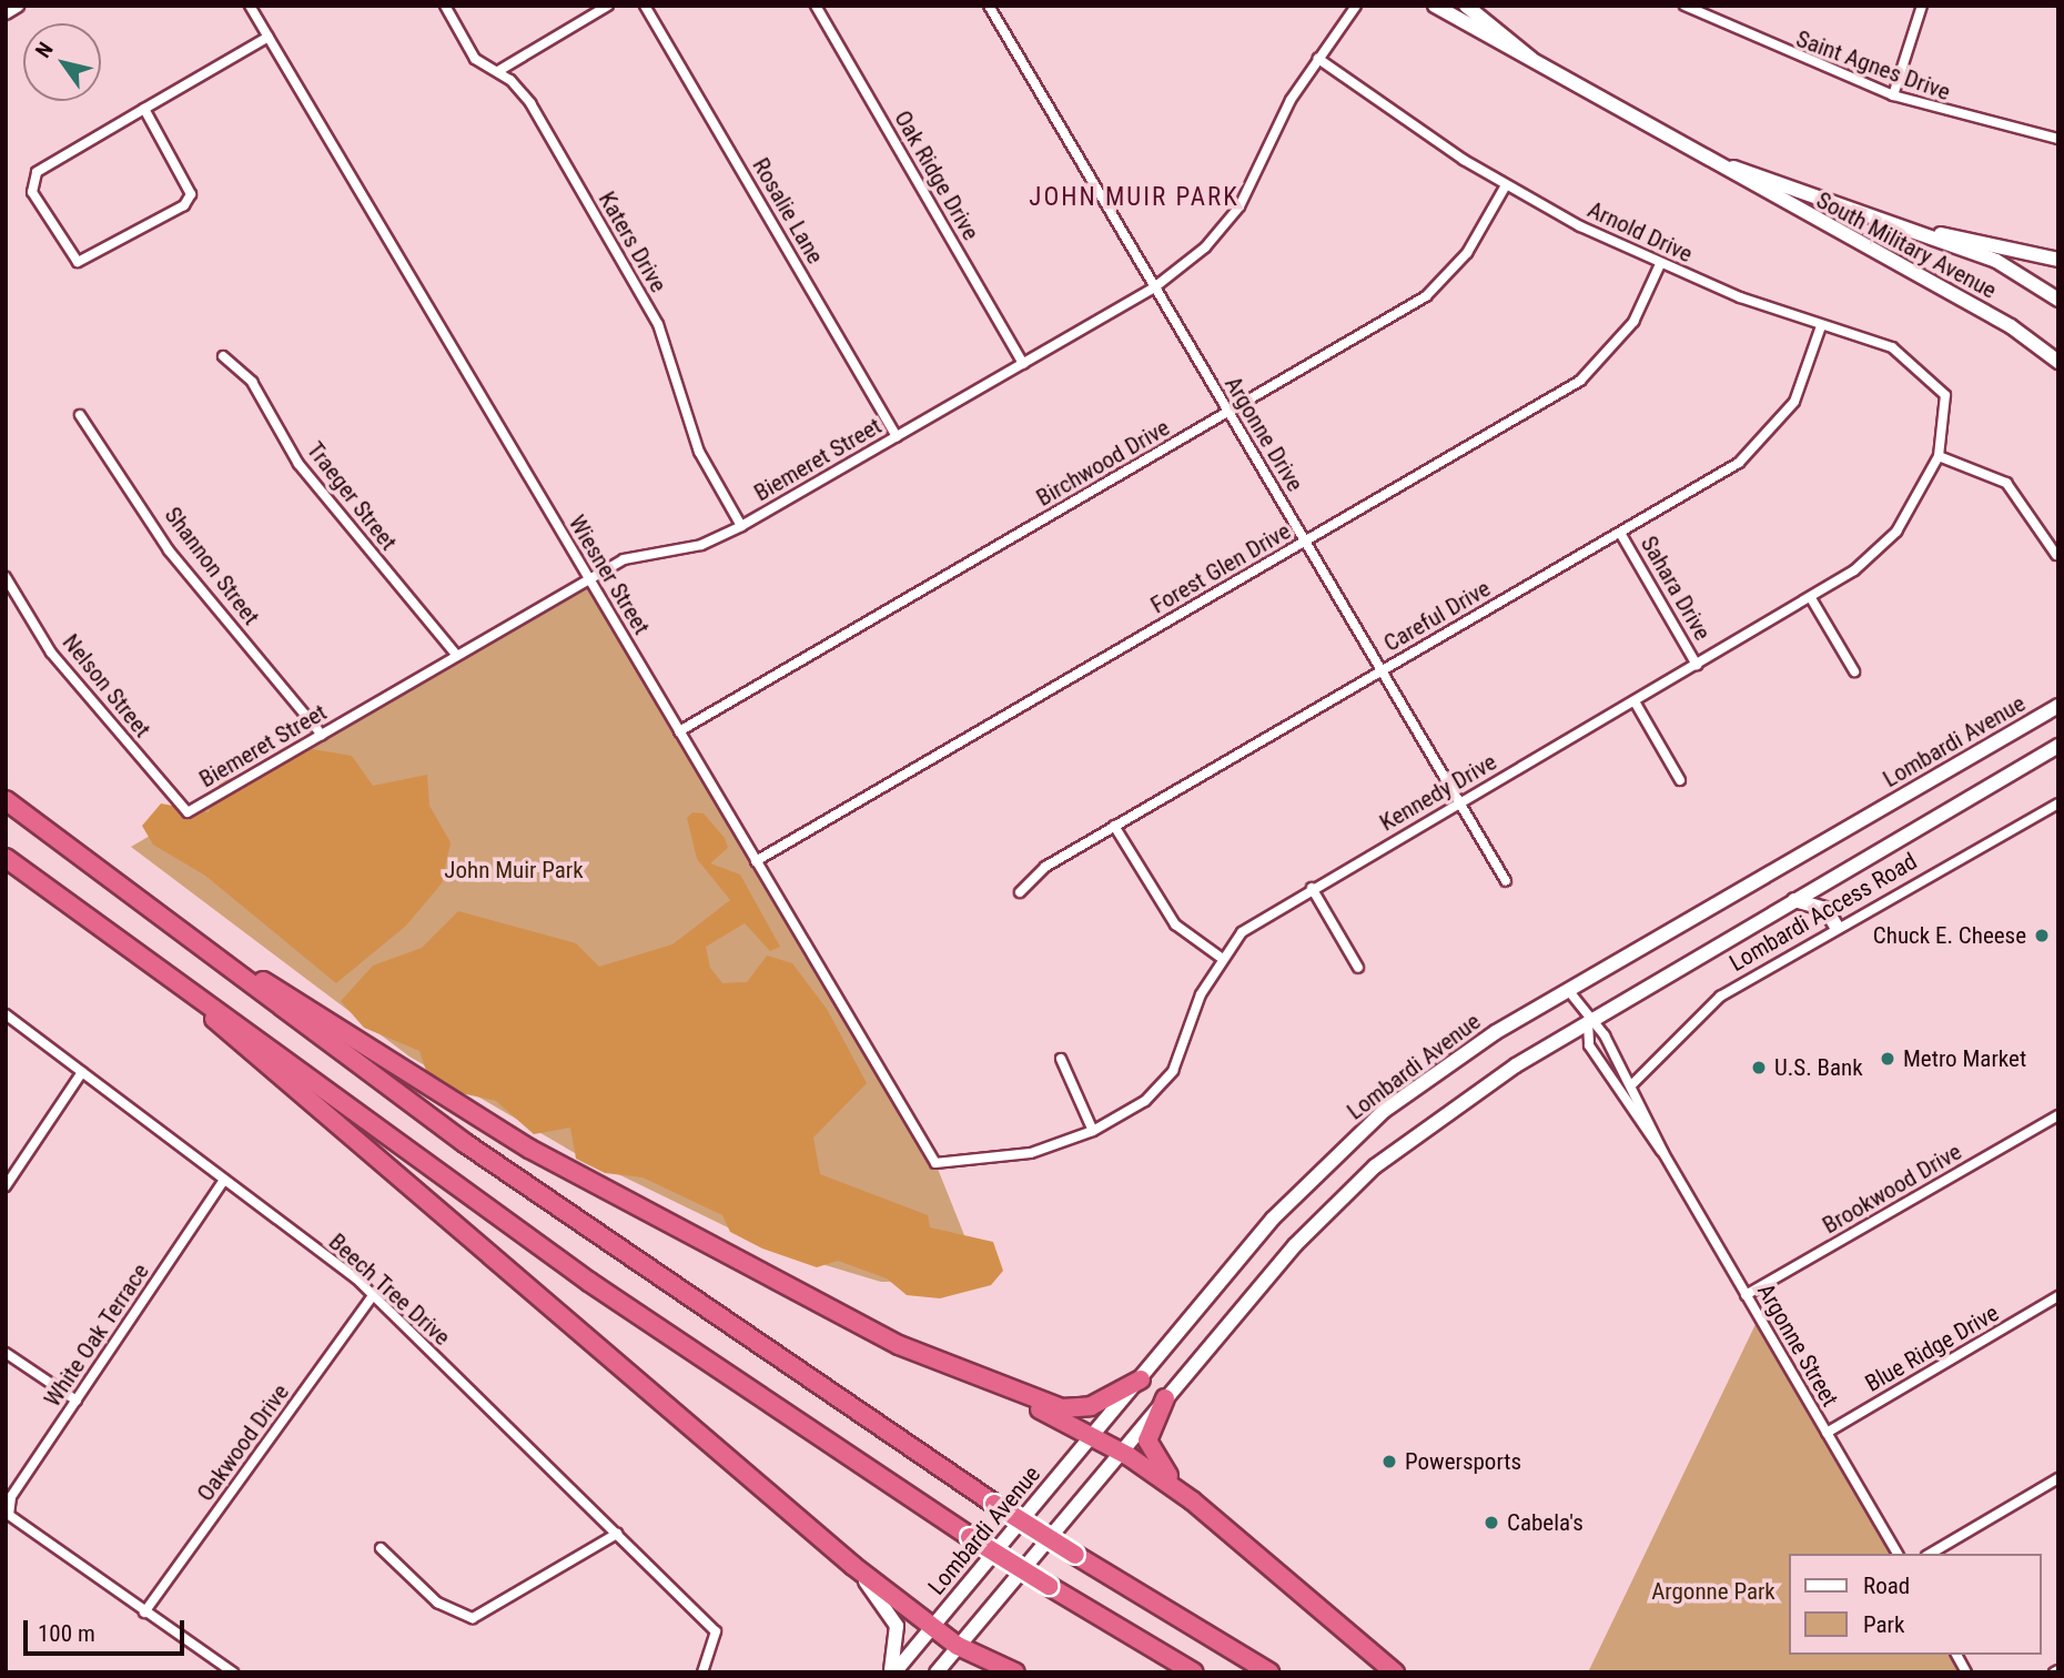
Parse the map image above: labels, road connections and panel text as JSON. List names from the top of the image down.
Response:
{
  "streets": {
    "main road": ["South Military Avenue", "Lombardi Avenue"],
    "street": [
      "Saint Agnes Drive",
      "Oak Ridge Drive",
      "Rosalie Lane",
      "Arnold Drive",
      "Katers Drive",
      "Argonne Drive",
      "Biemeret Street",
      "Birchwood Drive",
      "Traeger Street",
      "Shannon Street",
      "Forest Glen Drive",
      "Wiesner Street",
      "Sahara Drive",
      "Careful Drive",
      "Nelson Street",
      "Kennedy Drive",
      "Lombardi Access Road",
      "Brookwood Drive",
      "Beech Tree Drive",
      "White Oak Terrace",
      "Argonne Street",
      "Blue Ridge Drive",
      "Oakwood Drive"
    ]
  },
  "crossings": [
    ["Oak Ridge Drive", "Biemeret Street"],
    ["Rosalie Lane", "Biemeret Street"],
    ["Arnold Drive", "Biemeret Street"],
    ["Arnold Drive", "Birchwood Drive"],
    ["Arnold Drive", "Forest Glen Drive"],
    ["Arnold Drive", "Careful Drive"],
    ["Arnold Drive", "Kennedy Drive"],
    ["Katers Drive", "Biemeret Street"],
    ["Argonne Drive", "Biemeret Street"],
    ["Argonne Drive", "Birchwood Drive"],
    ["Argonne Drive", "Forest Glen Drive"],
    ["Argonne Drive", "Careful Drive"],
    ["Argonne Drive", "Kennedy Drive"],
    ["Biemeret Street", "Traeger Street"],
    ["Biemeret Street", "Shannon Street"],
    ["Biemeret Street", "Wiesner Street"],
    ["Biemeret Street", "Nelson Street"],
    ["Birchwood Drive", "Wiesner Street"],
    ["Forest Glen Drive", "Wiesner Street"],
    ["Wiesner Street", "Kennedy Drive"],
    ["Sahara Drive", "Careful Drive"],
    ["Sahara Drive", "Kennedy Drive"],
    ["Lombardi Avenue", "Argonne Street"],
    ["Lombardi Access Road", "Argonne Street"],
    ["Brookwood Drive", "Argonne Street"],
    ["Beech Tree Drive", "White Oak Terrace"],
    ["Beech Tree Drive", "Oakwood Drive"],
    ["White Oak Terrace", "Oakwood Drive"],
    ["Argonne Street", "Blue Ridge Drive"]
  ],
  "districts": ["JOHN MUIR PARK"],
  "parks": ["John Muir Park", "Argonne Park"],
  "places": [
    "Chuck E. Cheese",
    "Metro Market",
    "U.S. Bank",
    "Powersports",
    "Cabela's"
  ],
  "legend": ["Road", "Park"],
  "scale_bar": "100 m",
  "north": "top left"
}
